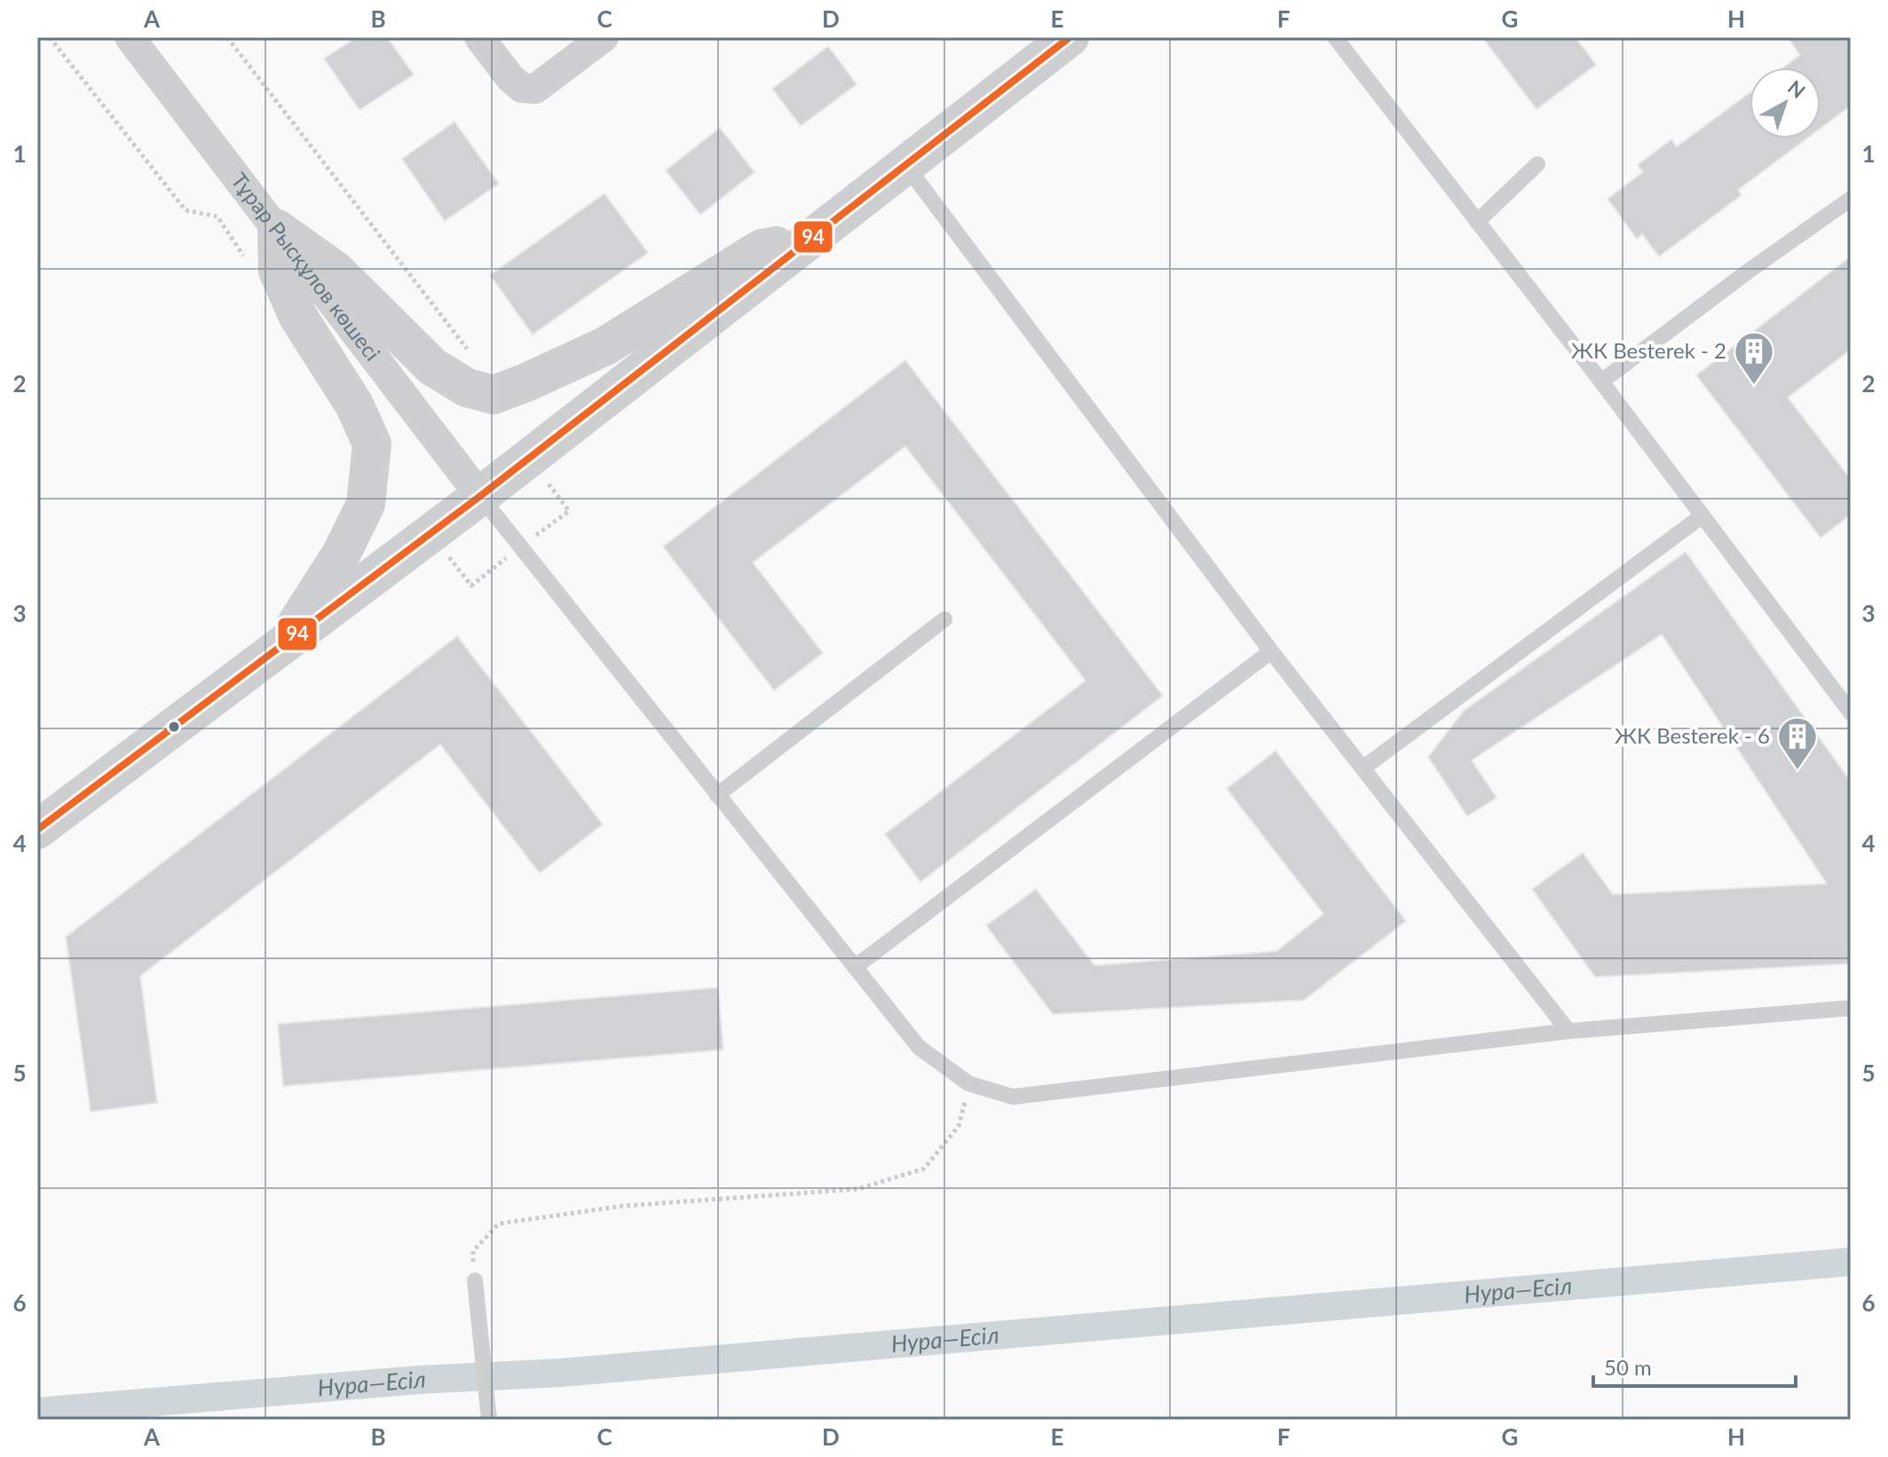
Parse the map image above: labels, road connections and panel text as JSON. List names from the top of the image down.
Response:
{
  "streets": {
    "street": ["Тұрар Рысқұлов көшесі"]
  },
  "water": ["Нура—Есіл"],
  "places": {
    "building": ["ЖК Besterek - 2", "ЖК Besterek - 6"]
  },
  "lines": ["transit line 94"],
  "scale_bar": "50 m",
  "north": "top right",
  "grid": {
    "columns": [
      "A",
      "B",
      "C",
      "D",
      "E",
      "F",
      "G",
      "H"
    ],
    "rows": [
      "1",
      "2",
      "3",
      "4",
      "5",
      "6"
    ]
  }
}
